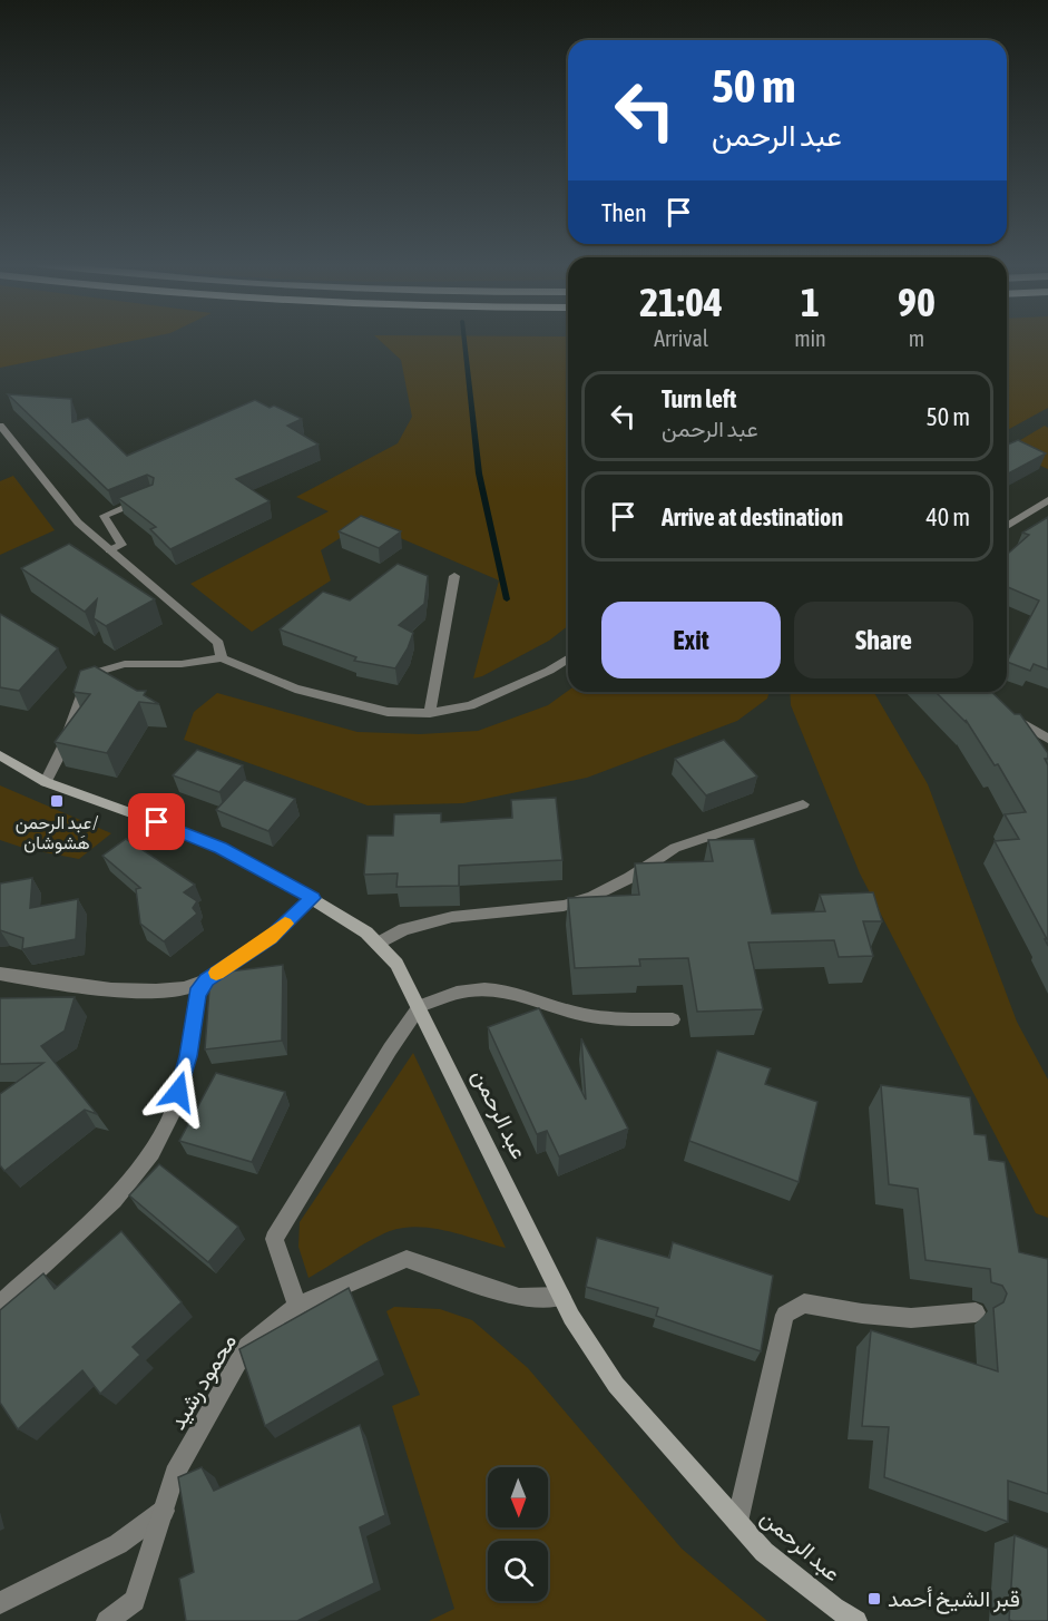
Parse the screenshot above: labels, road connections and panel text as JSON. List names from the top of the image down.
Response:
{
  "streets": {
    "street": ["عبد الرحمن", "محمود رشيد"]
  },
  "crossings": [
    ["عبد الرحمن", "محمود رشيد"]
  ],
  "places": {
    "transit": ["عبد الرحمن/ هَشوشان", "قبر الشيخ أحمد"]
  },
  "north": "bottom",
  "page": {
    "turn": ["50 m", "عبد الرحمن"],
    "then": "Then",
    "eta": [
      "21:04",
      "Arrival",
      "1",
      "min",
      "90",
      "m"
    ],
    "list": [
      {
        "name": "Turn left",
        "note": "عبد الرحمن",
        "value": "50 m"
      },
      {
        "name": "Arrive at destination",
        "value": "40 m"
      }
    ],
    "buttons": ["Exit", "Share"]
  }
}
